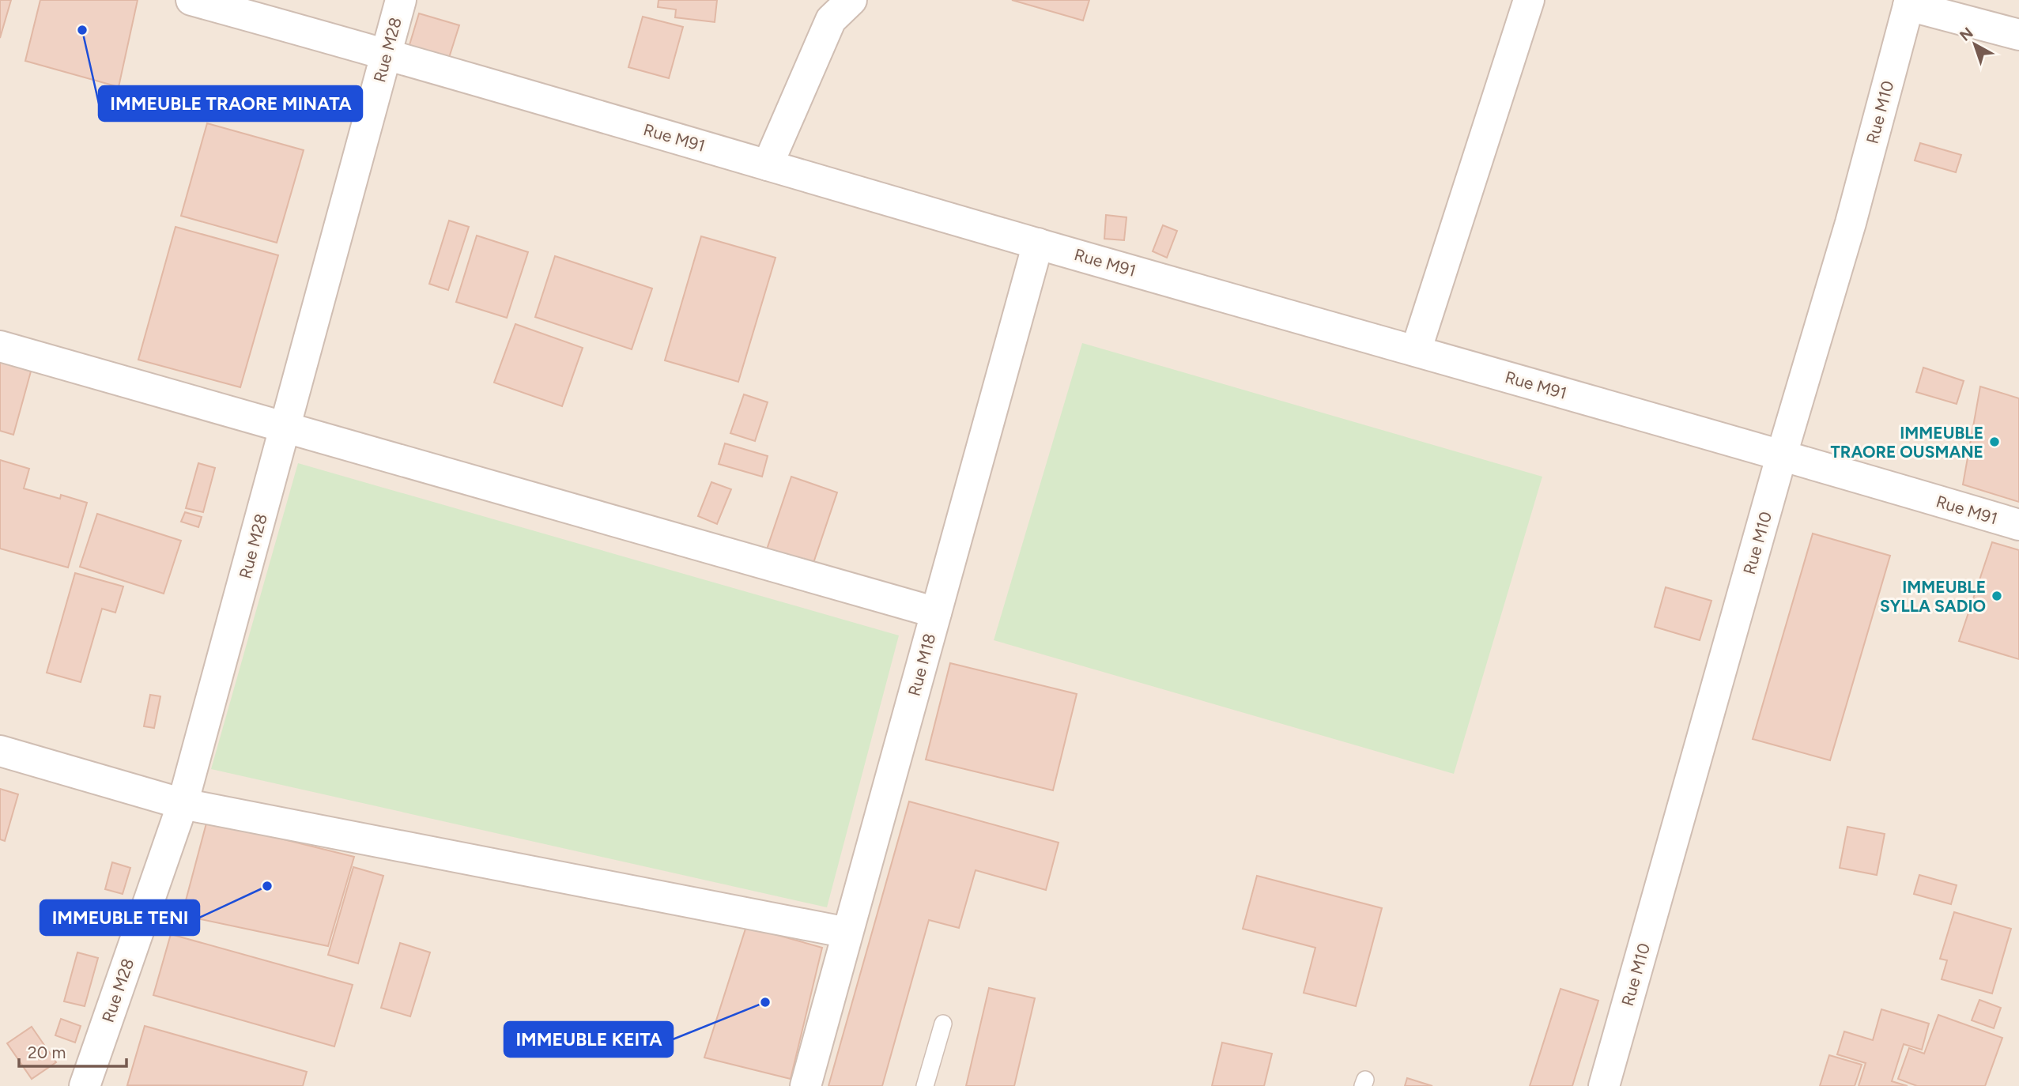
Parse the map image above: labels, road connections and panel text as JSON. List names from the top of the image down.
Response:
{
  "streets": {
    "street": [
      "Rue M28",
      "Rue M10",
      "Rue M91",
      "Rue M18"
    ]
  },
  "crossings": [
    ["Rue M28", "Rue M91"],
    ["Rue M10", "Rue M91"],
    ["Rue M91", "Rue M18"]
  ],
  "places": [
    "IMMEUBLE TRAORE MINATA",
    "IMMEUBLE TRAORE OUSMANE",
    "IMMEUBLE SYLLA SADIO",
    "IMMEUBLE TENI",
    "IMMEUBLE KEITA"
  ],
  "scale_bar": "20 m",
  "north": "top left"
}
